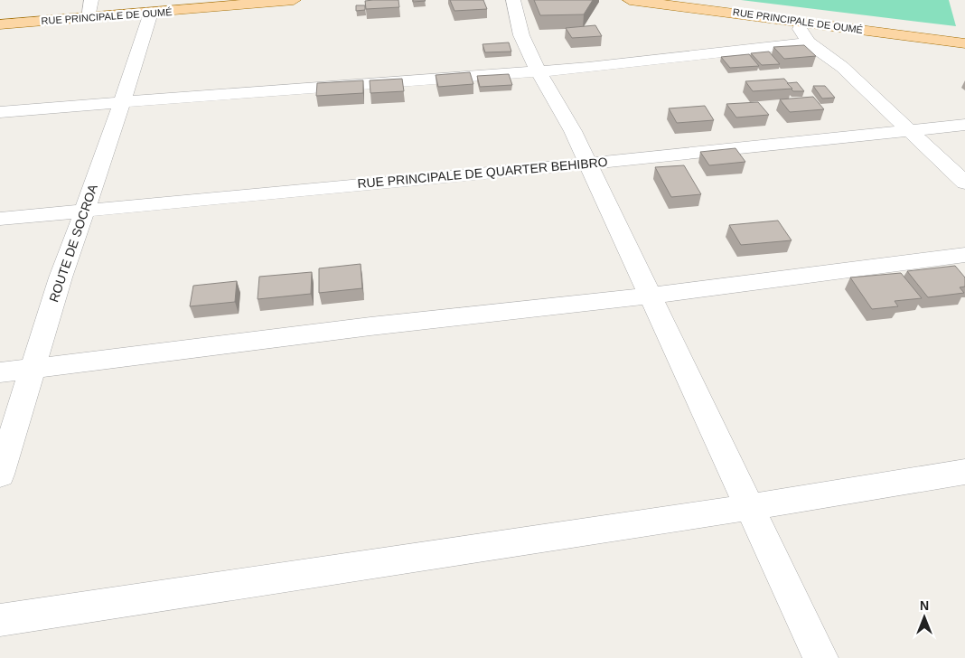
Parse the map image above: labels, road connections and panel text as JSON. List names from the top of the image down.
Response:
{
  "streets": {
    "main road": ["RUE PRINCIPALE DE OUMÉ"],
    "street": ["RUE PRINCIPALE DE QUARTER BEHIBRO", "ROUTE DE SOCROA"]
  },
  "crossings": [
    ["RUE PRINCIPALE DE OUMÉ", "ROUTE DE SOCROA"],
    ["RUE PRINCIPALE DE QUARTER BEHIBRO", "ROUTE DE SOCROA"]
  ],
  "north": "top"
}
